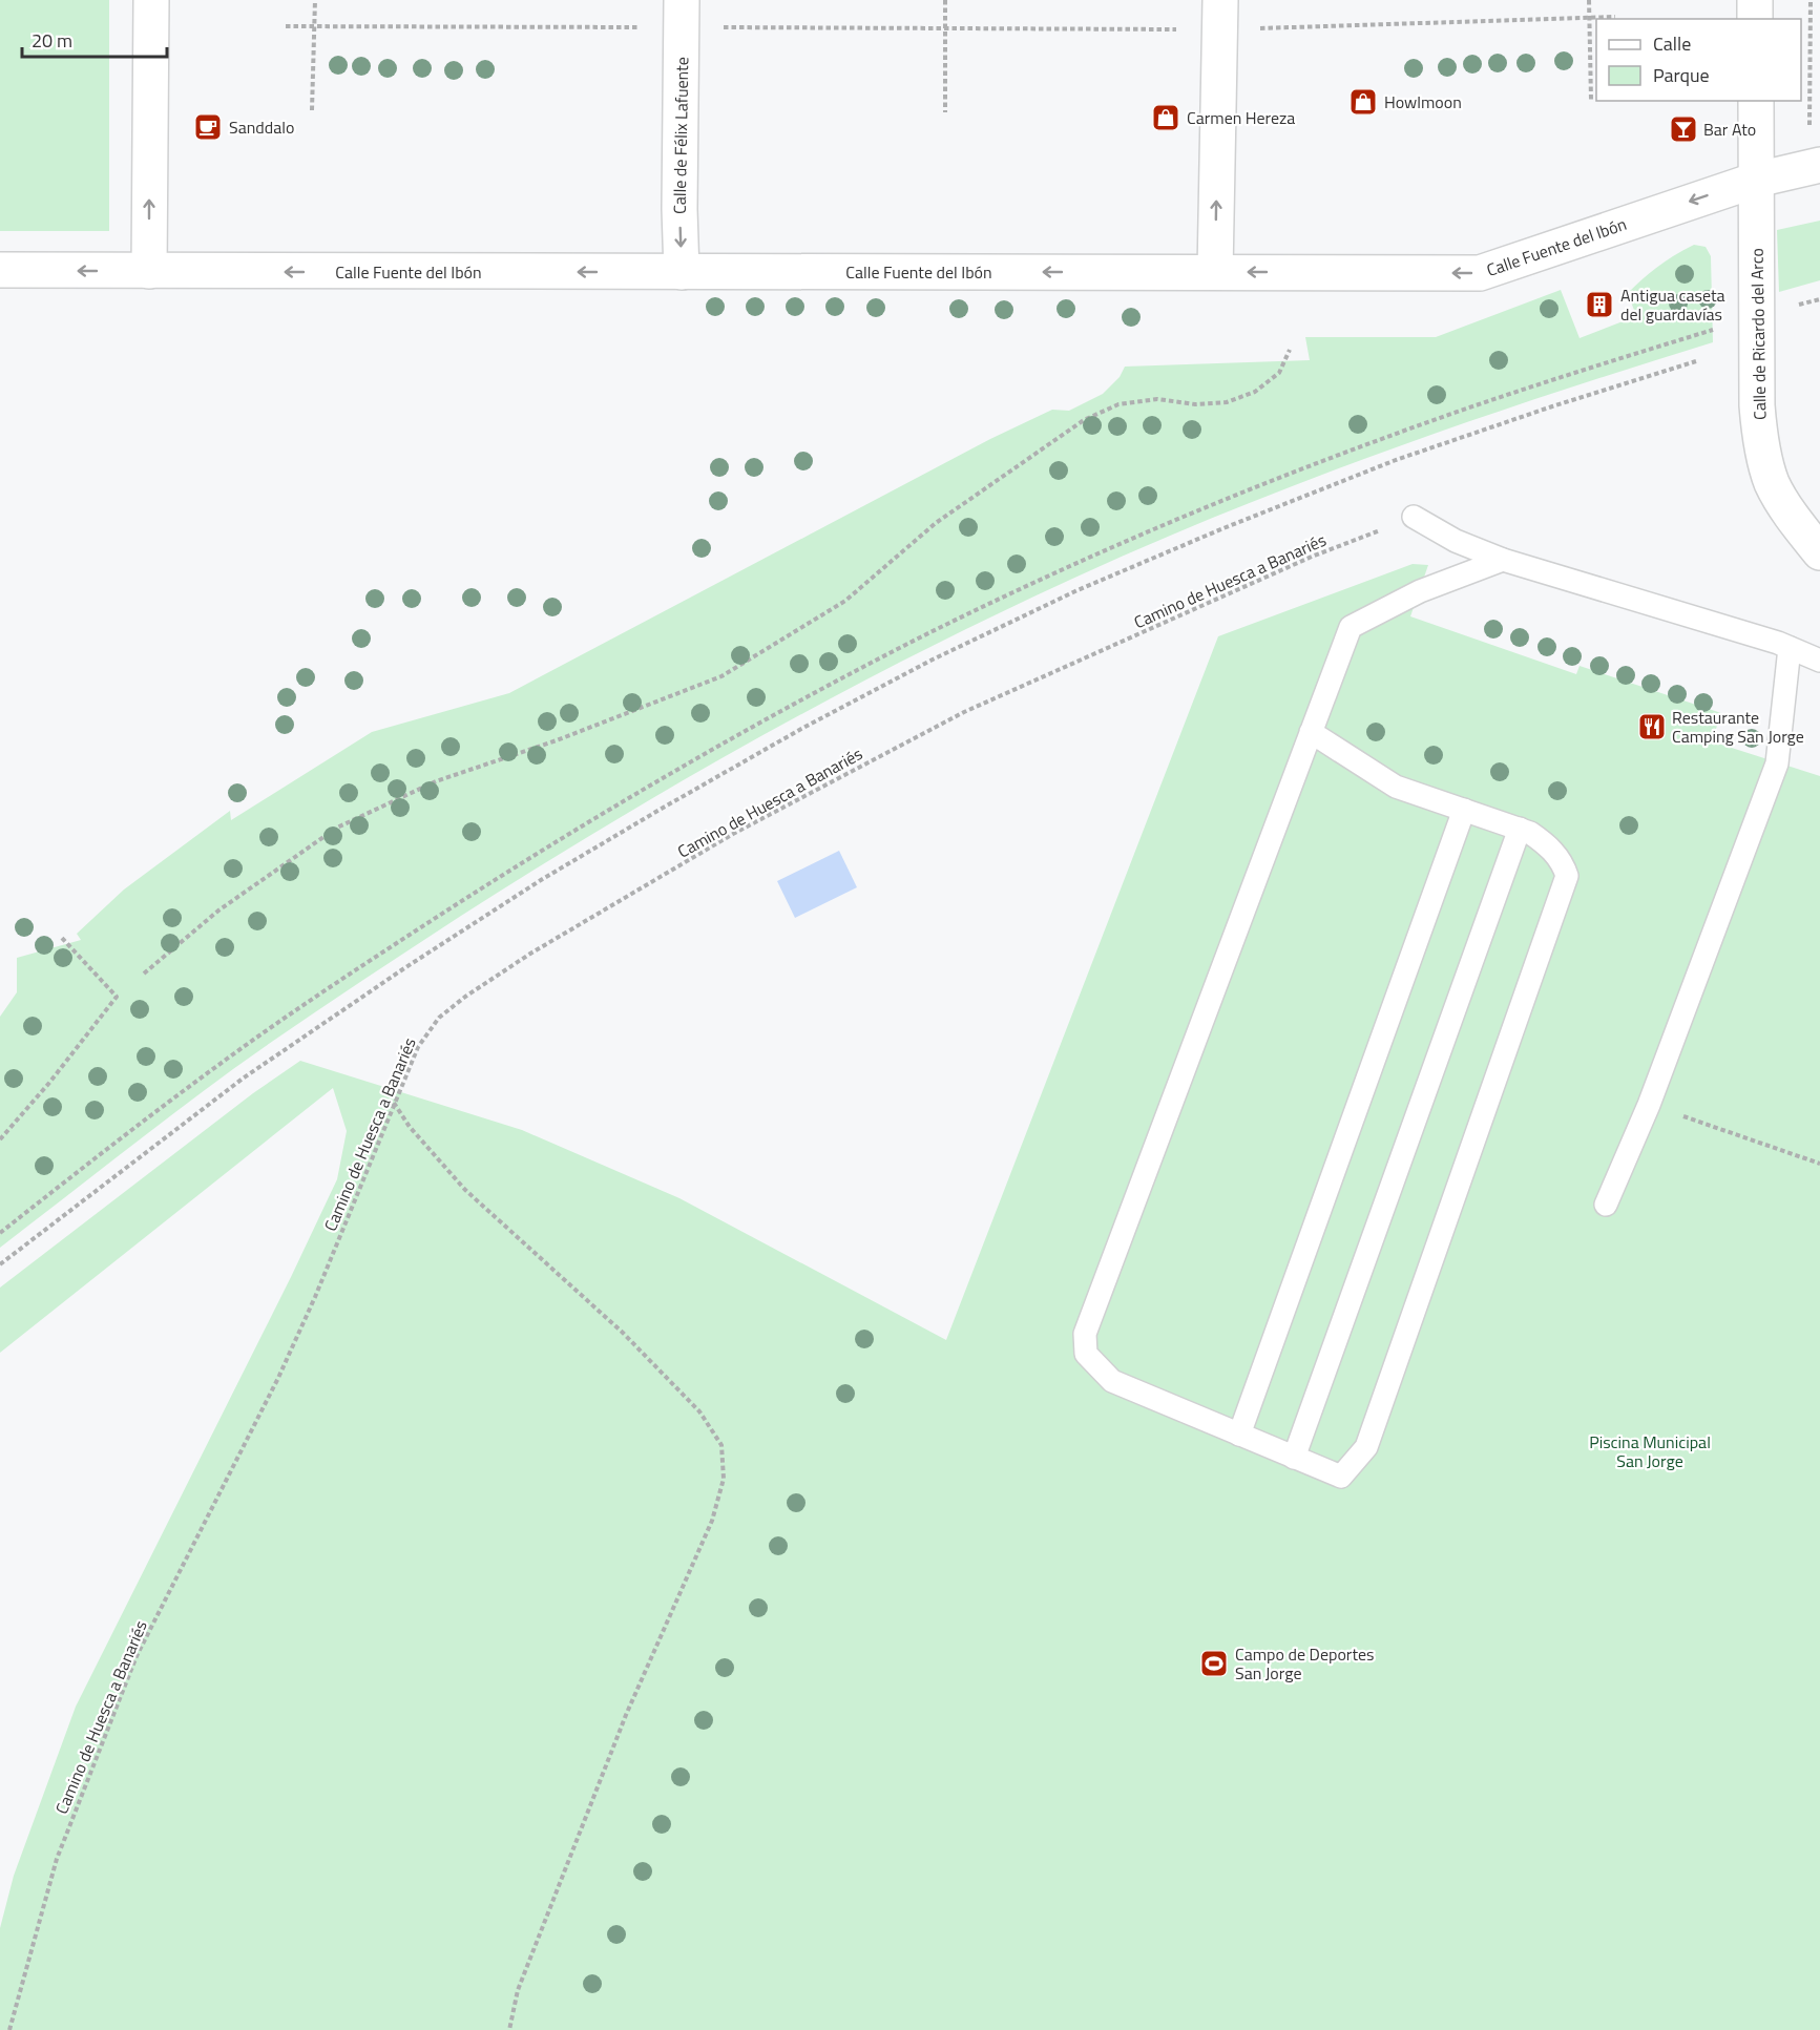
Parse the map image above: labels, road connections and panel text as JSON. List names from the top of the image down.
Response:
{
  "streets": {
    "street": ["Calle de Félix Lafuente", "Calle Fuente del Ibón", "Calle de Ricardo del Arco"],
    "path": ["Camino de Huesca a Banariés"]
  },
  "crossings": [
    ["Calle de Félix Lafuente", "Calle Fuente del Ibón"],
    ["Calle Fuente del Ibón", "Calle de Ricardo del Arco"]
  ],
  "one_way": ["Calle de Félix Lafuente", "Calle Fuente del Ibón"],
  "parks": ["Piscina Municipal San Jorge"],
  "places": {
    "shop": ["Howlmoon", "Carmen Hereza"],
    "cafe": ["Sanddalo"],
    "bar": ["Bar Ato"],
    "building": ["Antigua caseta del guardavías"],
    "restaurant": ["Restaurante Camping San Jorge"],
    "sports": ["Campo de Deportes San Jorge"]
  },
  "legend": ["Calle", "Parque"],
  "scale_bar": "20 m"
}
